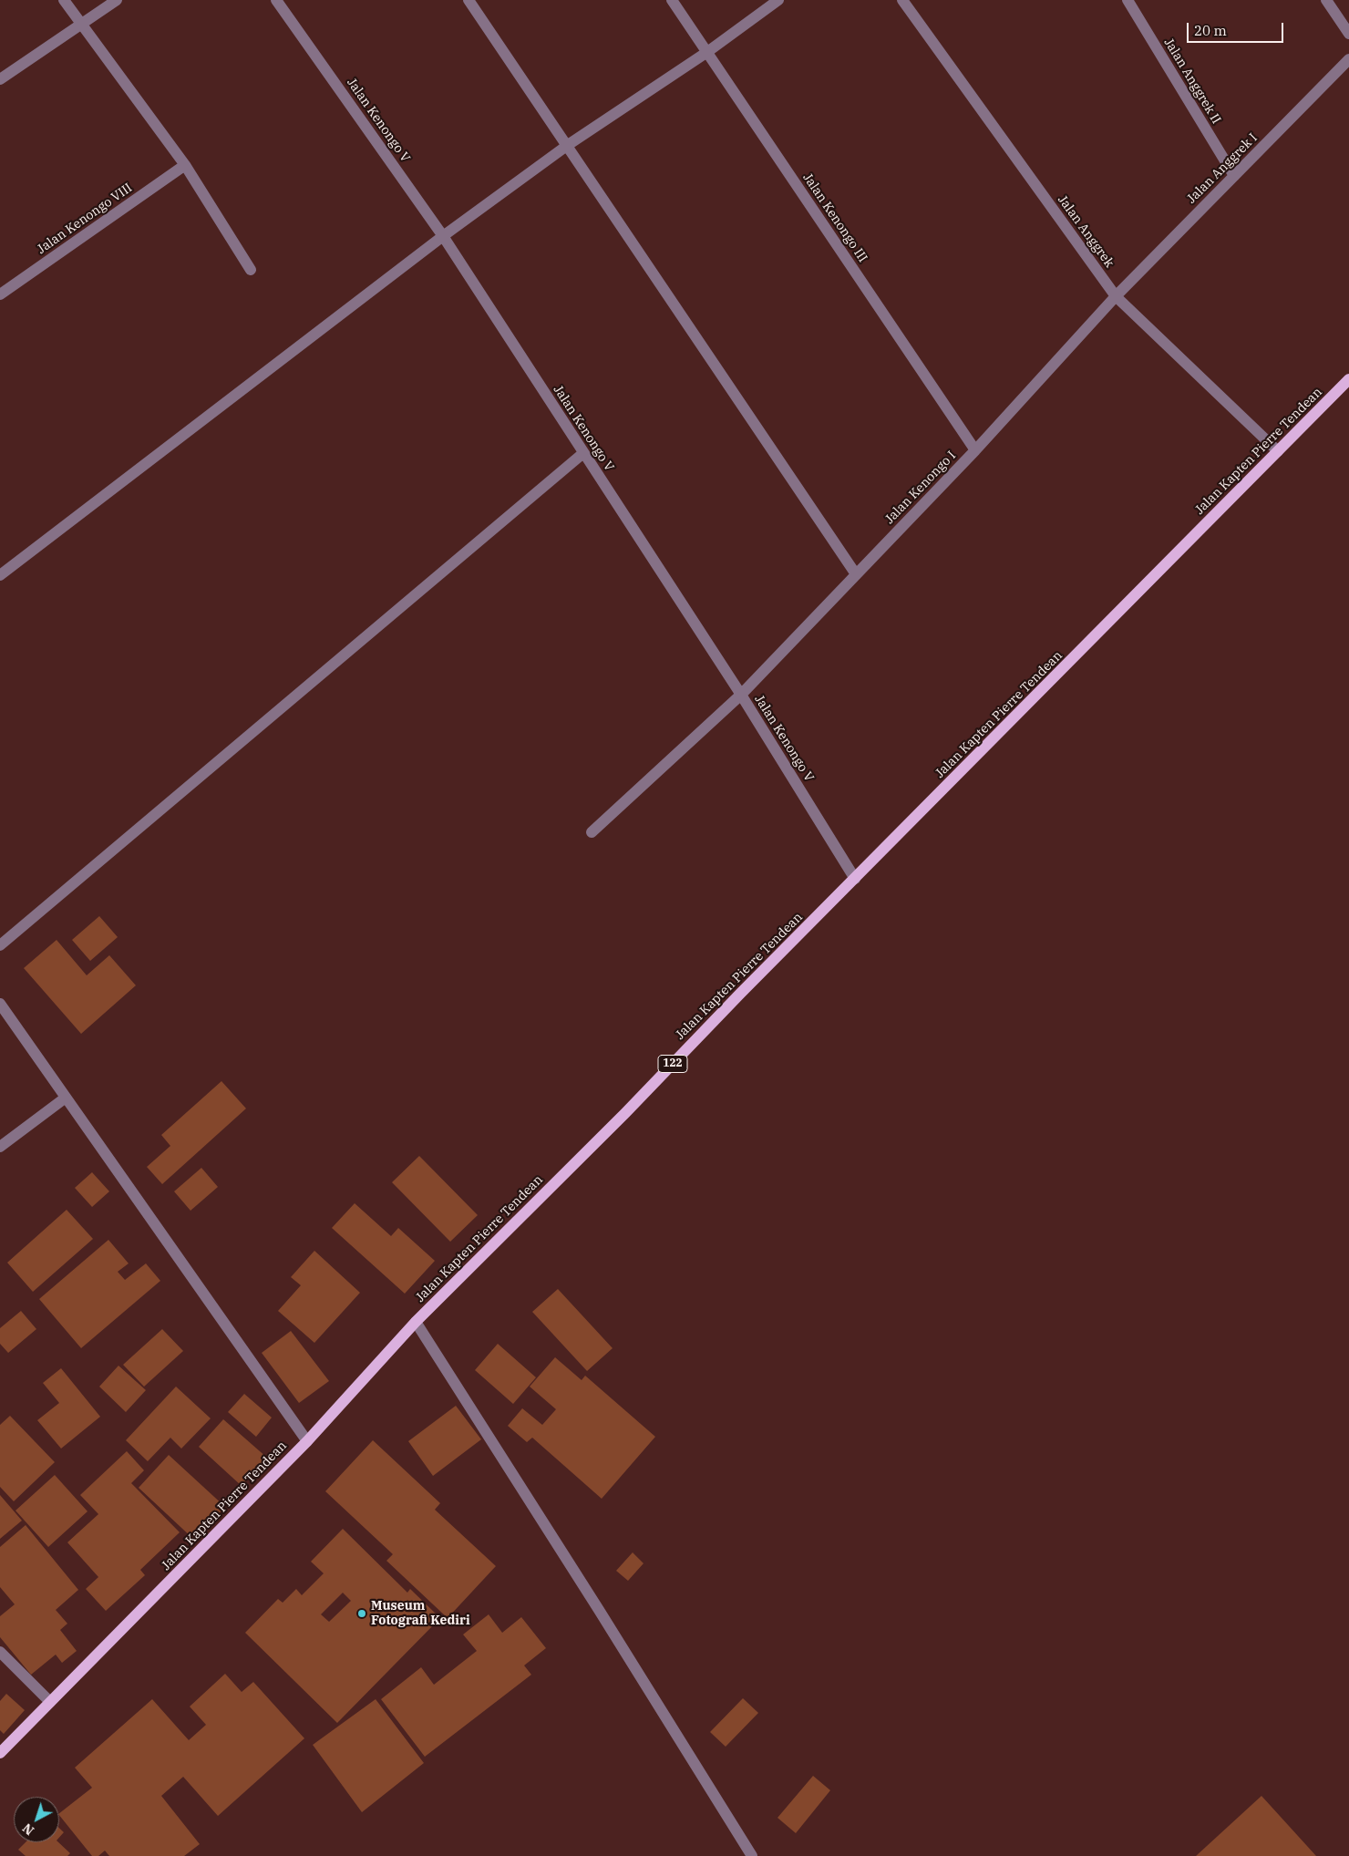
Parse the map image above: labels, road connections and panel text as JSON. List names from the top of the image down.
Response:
{
  "streets": {
    "main road": ["Jalan Kapten Pierre Tendean", "122"],
    "street": [
      "Jalan Anggrek II",
      "Jalan Kenongo V",
      "Jalan Anggrek I",
      "Jalan Kenongo III",
      "Jalan Kenongo VIII",
      "Jalan Anggrek",
      "Jalan Kenongo I"
    ]
  },
  "crossings": [
    ["Jalan Anggrek II", "Jalan Anggrek I"],
    ["Jalan Kenongo V", "Jalan Kapten Pierre Tendean"],
    ["Jalan Kenongo V", "Jalan Kenongo I"],
    ["Jalan Anggrek I", "Jalan Anggrek"],
    ["Jalan Anggrek I", "Jalan Kenongo I"],
    ["Jalan Kenongo III", "Jalan Kenongo I"],
    ["Jalan Anggrek", "Jalan Kapten Pierre Tendean"],
    ["Jalan Anggrek", "Jalan Kenongo I"]
  ],
  "places": ["Museum Fotografi Kediri"],
  "scale_bar": "20 m",
  "north": "bottom left"
}
